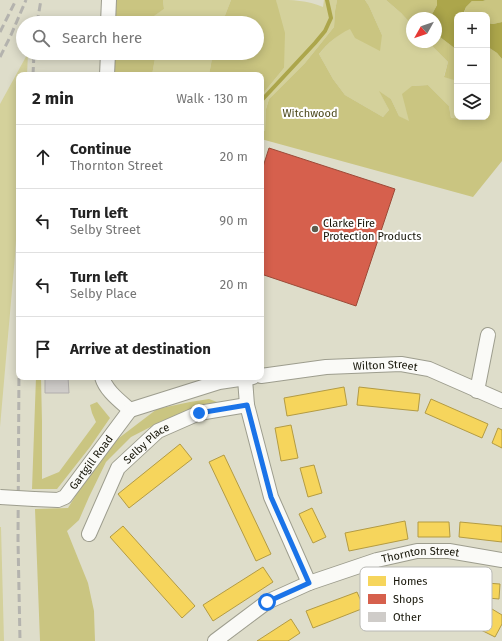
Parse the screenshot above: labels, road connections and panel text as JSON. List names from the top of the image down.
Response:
{
  "streets": {
    "street": [
      "Wilton Street",
      "Selby Place",
      "Gartgill Road",
      "Thornton Street"
    ]
  },
  "parks": ["Witchwood"],
  "places": ["Clarke Fire Protection Products"],
  "legend": ["Homes", "Shops", "Other"],
  "north": "bottom left",
  "page": {
    "map_buttons": ["+", "−"],
    "search": "Search here",
    "heading": ["2 min", "Walk · 130 m"],
    "list": [
      ["Continue", "Thornton Street", "20 m"],
      ["Turn left", "Selby Street", "90 m"],
      ["Turn left", "Selby Place", "20 m"],
      "Arrive at destination"
    ]
  }
}
